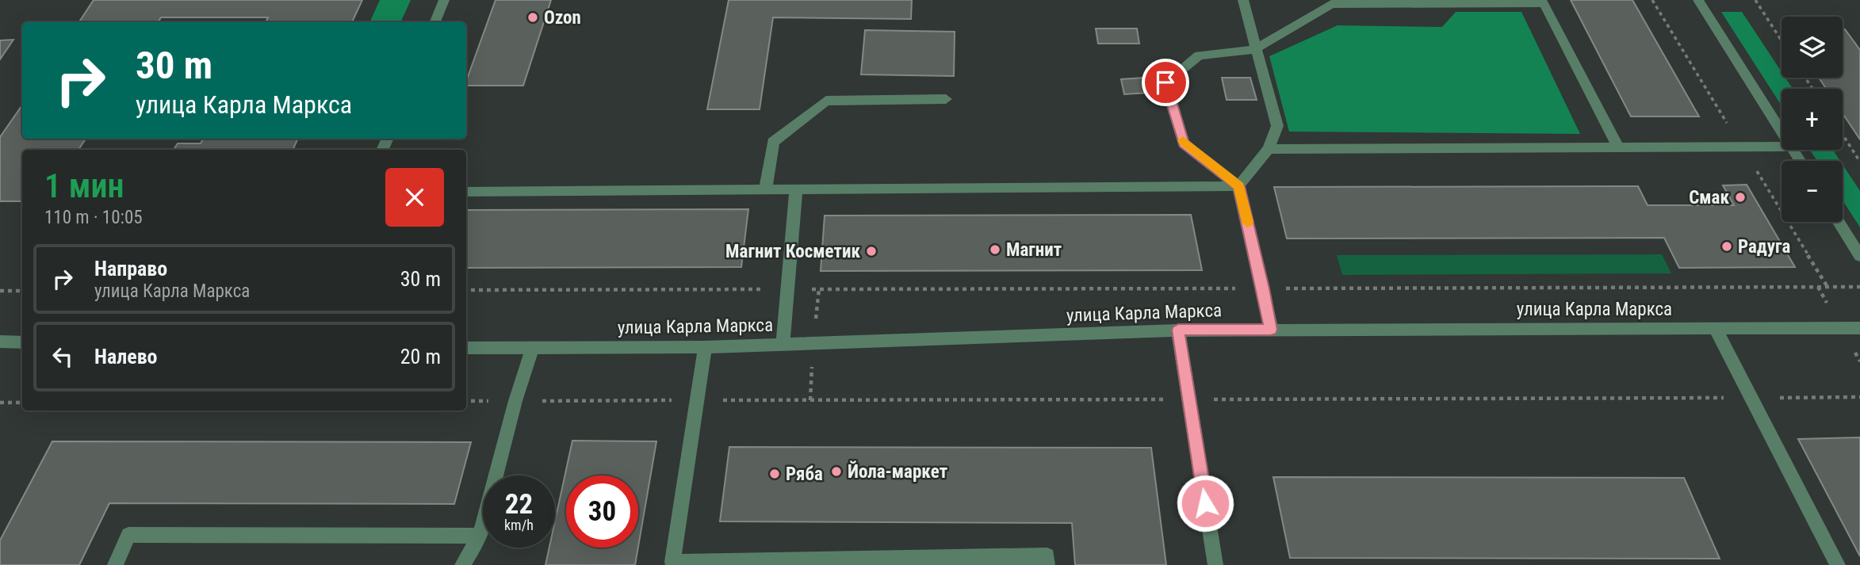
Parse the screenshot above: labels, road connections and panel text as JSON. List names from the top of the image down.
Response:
{
  "streets": {
    "street": ["улица Карла Маркса"]
  },
  "places": [
    "Ozon",
    "Смак",
    "Радуга",
    "Магнит",
    "Магнит Косметик",
    "Йола-маркет",
    "Ряба"
  ],
  "page": {
    "map_buttons": ["+", "−"],
    "turn": ["30 m", "улица Карла Маркса"],
    "heading": ["1 мин", "110 m · 10:05"],
    "list": [
      {
        "name": "Направо",
        "note": "улица Карла Маркса",
        "value": "30 m"
      },
      {
        "name": "Налево",
        "value": "20 m"
      }
    ],
    "speed": "22 km/h",
    "limit": "30"
  }
}
